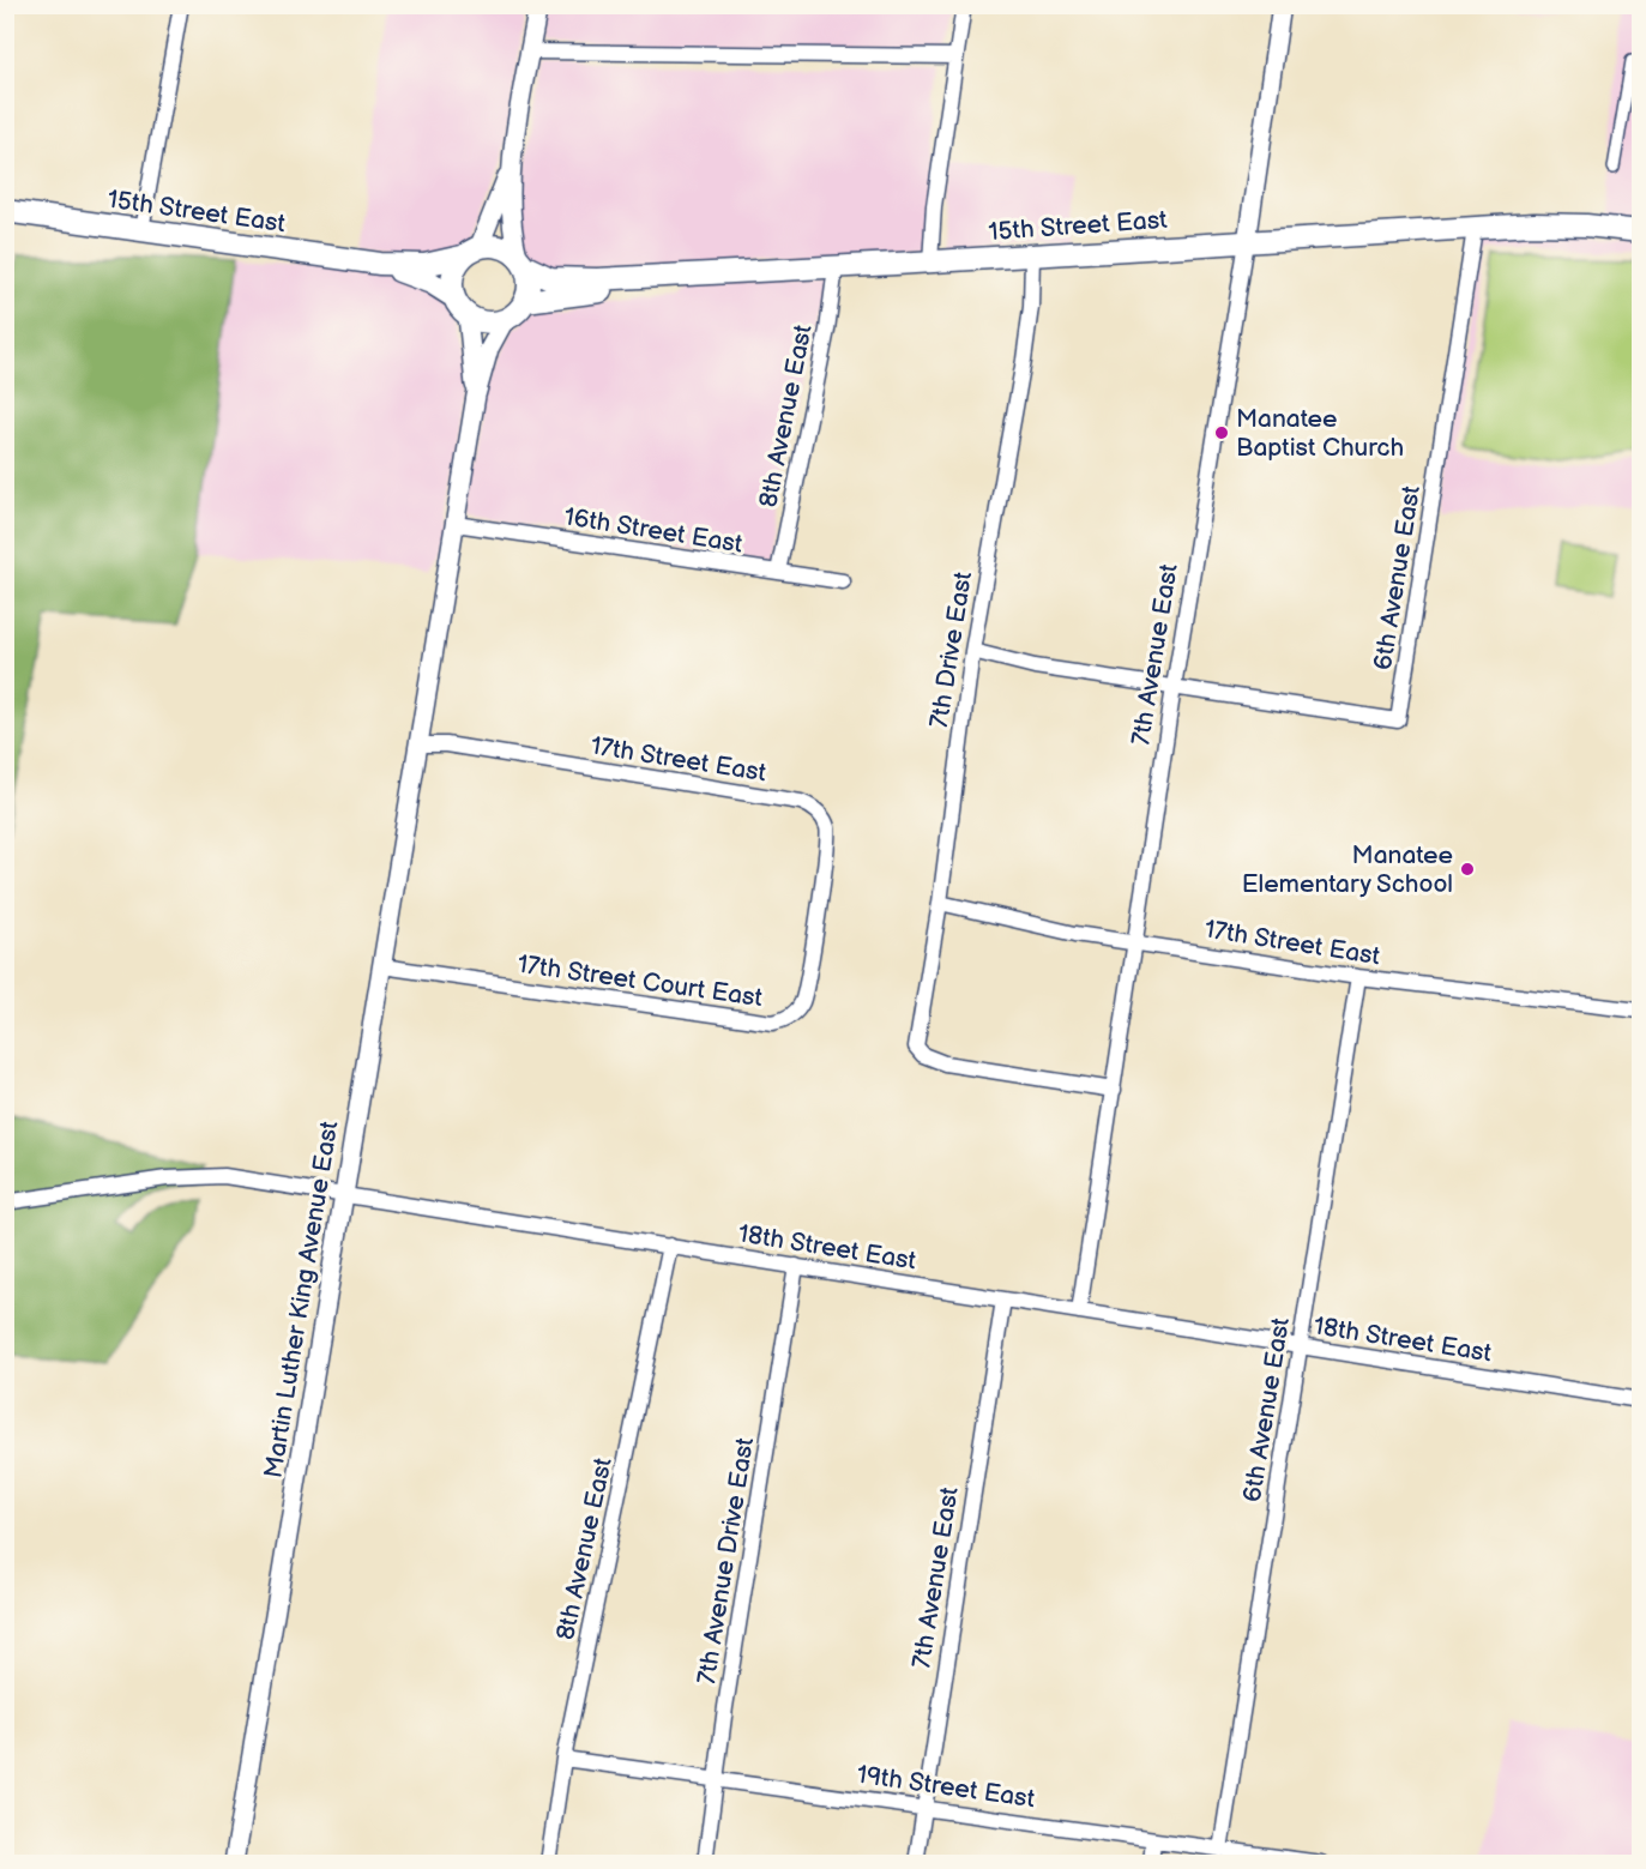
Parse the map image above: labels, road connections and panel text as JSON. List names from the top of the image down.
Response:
{
  "streets": {
    "main road": ["15th Street East"],
    "street": [
      "8th Avenue East",
      "16th Street East",
      "6th Avenue East",
      "7th Drive East",
      "7th Avenue East",
      "17th Street East",
      "17th Street Court East",
      "18th Street East",
      "Martin Luther King Avenue East",
      "7th Avenue Drive East",
      "19th Street East"
    ]
  },
  "crossings": [
    ["15th Street East", "8th Avenue East"],
    ["15th Street East", "6th Avenue East"],
    ["15th Street East", "7th Drive East"],
    ["15th Street East", "7th Avenue East"],
    ["8th Avenue East", "16th Street East"],
    ["8th Avenue East", "18th Street East"],
    ["8th Avenue East", "19th Street East"],
    ["16th Street East", "Martin Luther King Avenue East"],
    ["6th Avenue East", "7th Avenue East"],
    ["6th Avenue East", "17th Street East"],
    ["6th Avenue East", "18th Street East"],
    ["6th Avenue East", "19th Street East"],
    ["7th Drive East", "7th Avenue East"],
    ["7th Drive East", "17th Street East"],
    ["7th Avenue East", "17th Street East"],
    ["7th Avenue East", "18th Street East"],
    ["7th Avenue East", "19th Street East"],
    ["17th Street East", "17th Street Court East"],
    ["17th Street East", "Martin Luther King Avenue East"],
    ["17th Street Court East", "Martin Luther King Avenue East"],
    ["18th Street East", "Martin Luther King Avenue East"],
    ["18th Street East", "7th Avenue Drive East"],
    ["7th Avenue Drive East", "19th Street East"]
  ],
  "places": ["Manatee Baptist Church", "Manatee Elementary School"]
}
